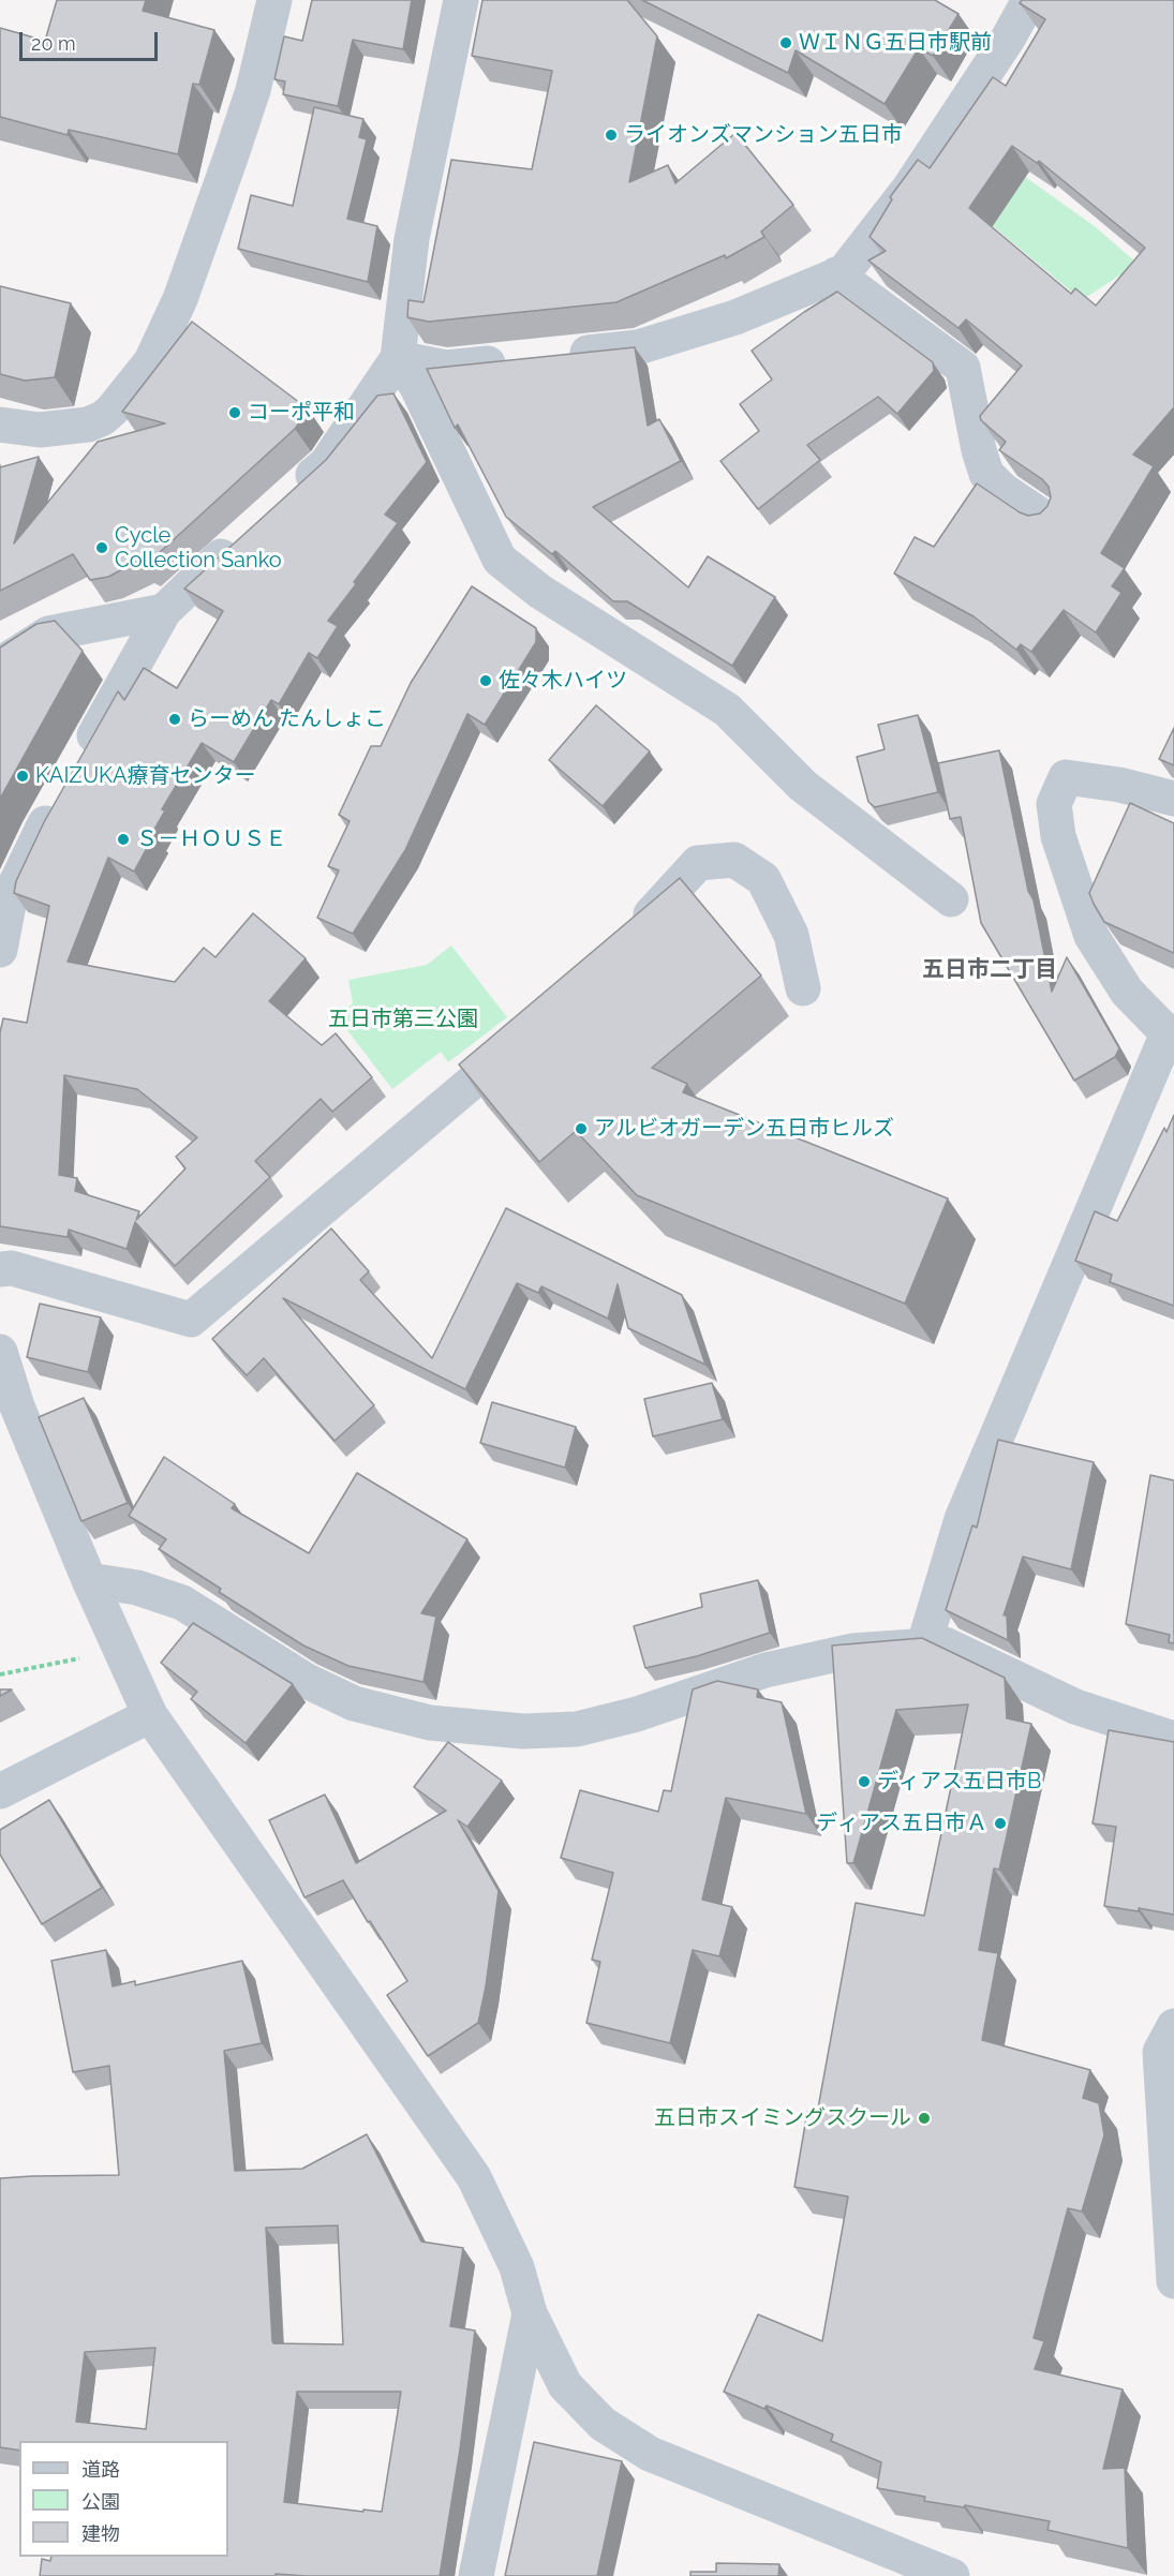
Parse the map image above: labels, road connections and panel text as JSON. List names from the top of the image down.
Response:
{
  "districts": ["五日市二丁目"],
  "parks": ["五日市第三公園"],
  "places": [
    "ＷＩＮＧ五日市駅前",
    "ライオンズマンション五日市",
    "コーポ平和",
    "Cycle Collection Sanko",
    "佐々木ハイツ",
    "らーめん たんしょこ",
    "KAIZUKA療育センター",
    "Ｓ－ＨＯＵＳＥ",
    "アルビオガーデン五日市ヒルズ",
    "ディアス五日市B",
    "ディアス五日市Ａ",
    "五日市スイミングスクール"
  ],
  "legend": ["道路", "公園", "建物"],
  "scale_bar": "20 m"
}
